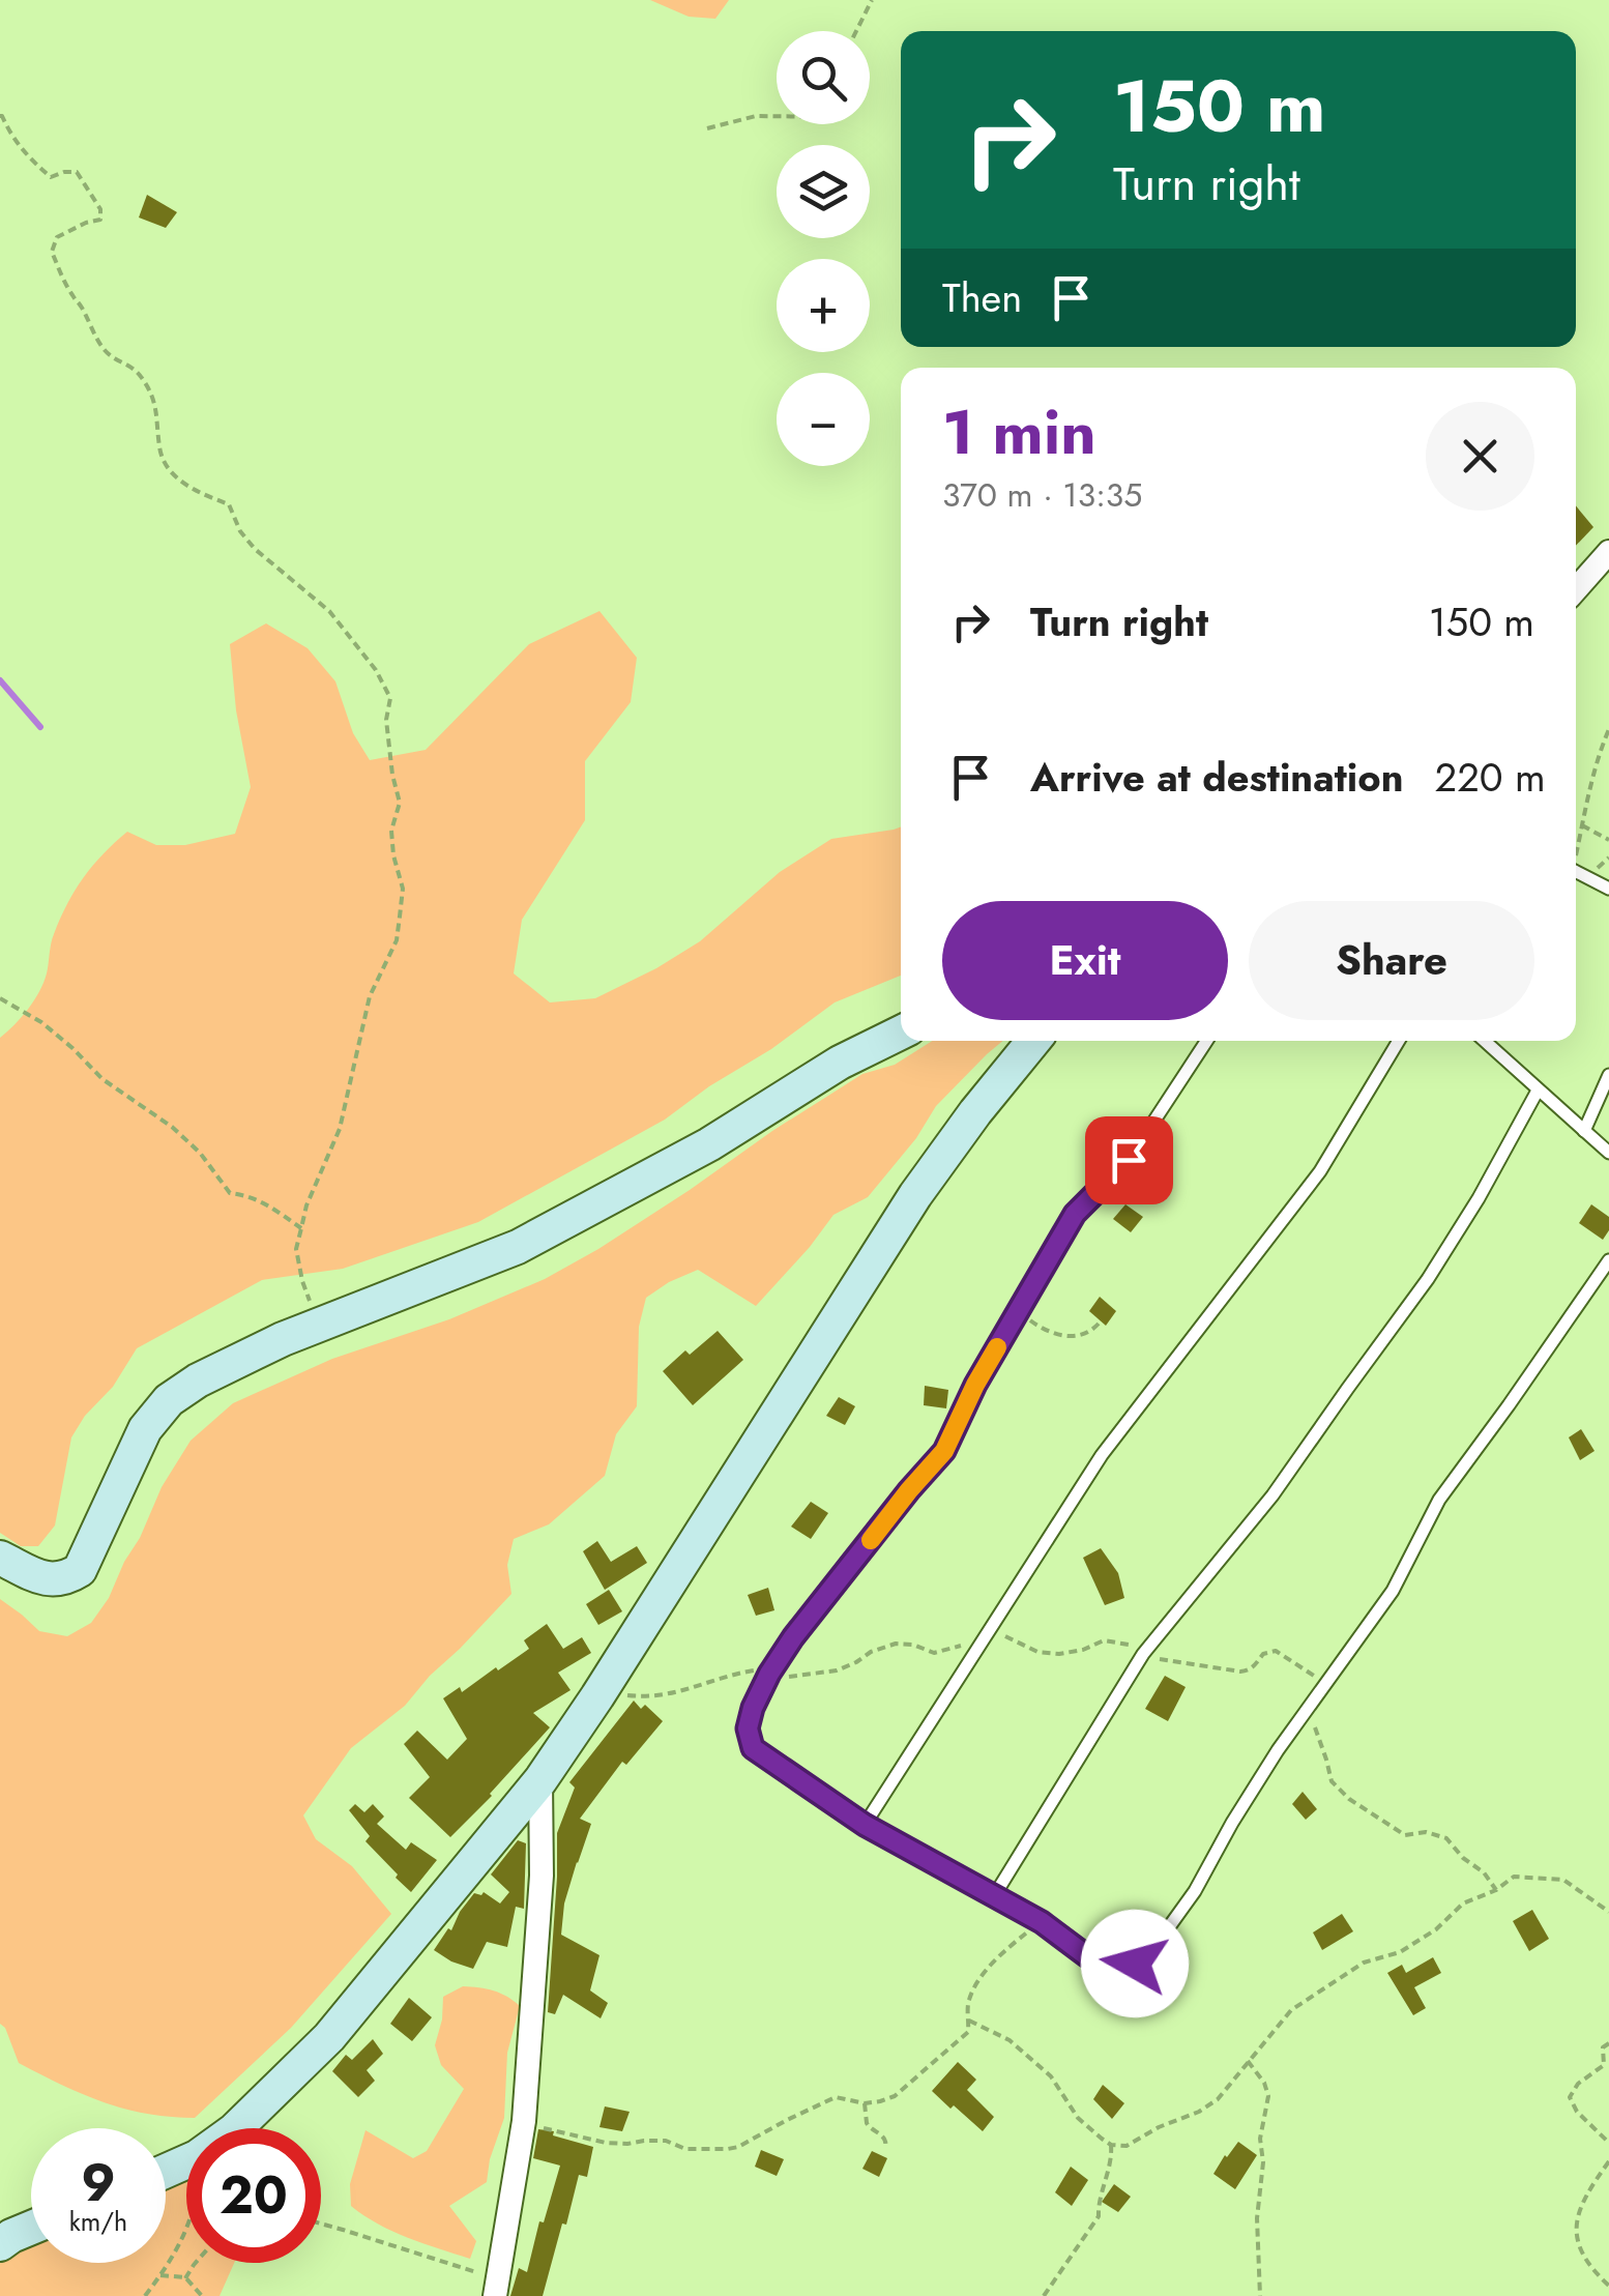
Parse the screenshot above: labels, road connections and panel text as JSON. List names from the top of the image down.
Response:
{
  "page": {
    "map_buttons": ["+", "−"],
    "turn": ["150 m", "Turn right"],
    "then": "Then",
    "heading": ["1 min", "370 m · 13:35"],
    "list": [
      {
        "name": "Turn right",
        "value": "150 m"
      },
      {
        "name": "Arrive at destination",
        "value": "220 m"
      }
    ],
    "buttons": ["Exit", "Share"],
    "speed": "9 km/h",
    "limit": "20"
  }
}
